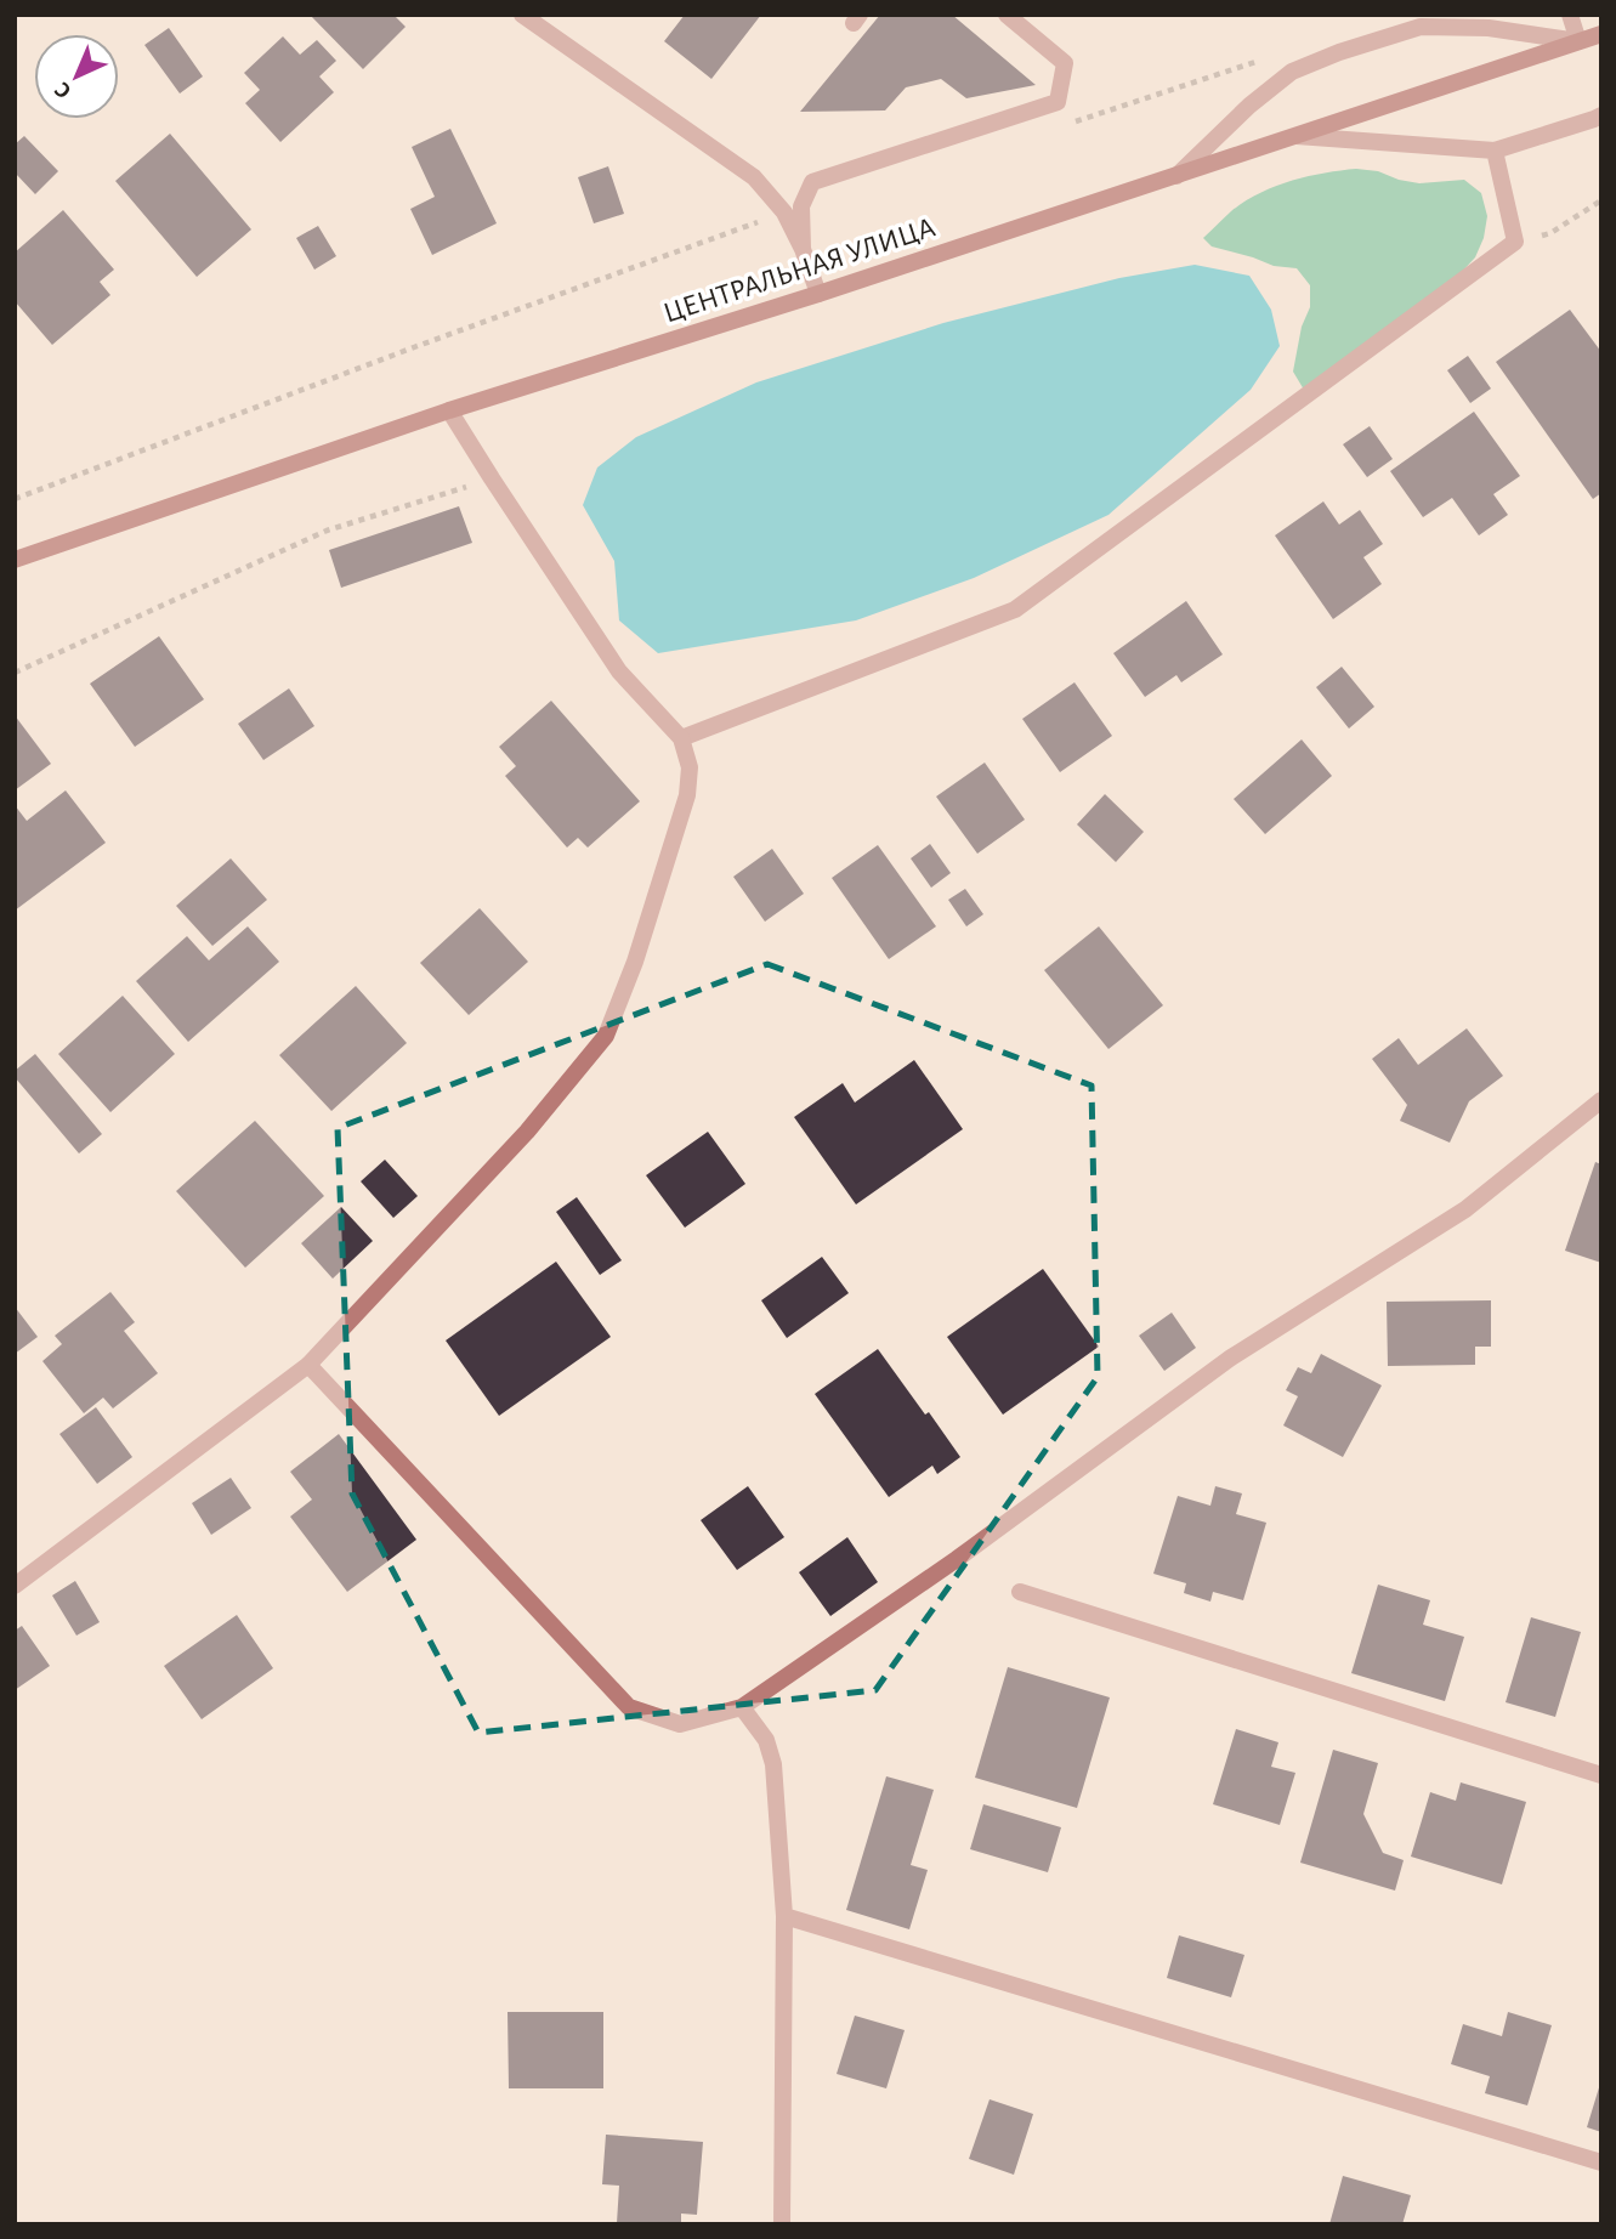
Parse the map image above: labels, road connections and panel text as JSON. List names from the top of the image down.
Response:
{
  "streets": {
    "main road": ["ЦЕНТРАЛЬНАЯ УЛИЦА"]
  },
  "north": "bottom left"
}
